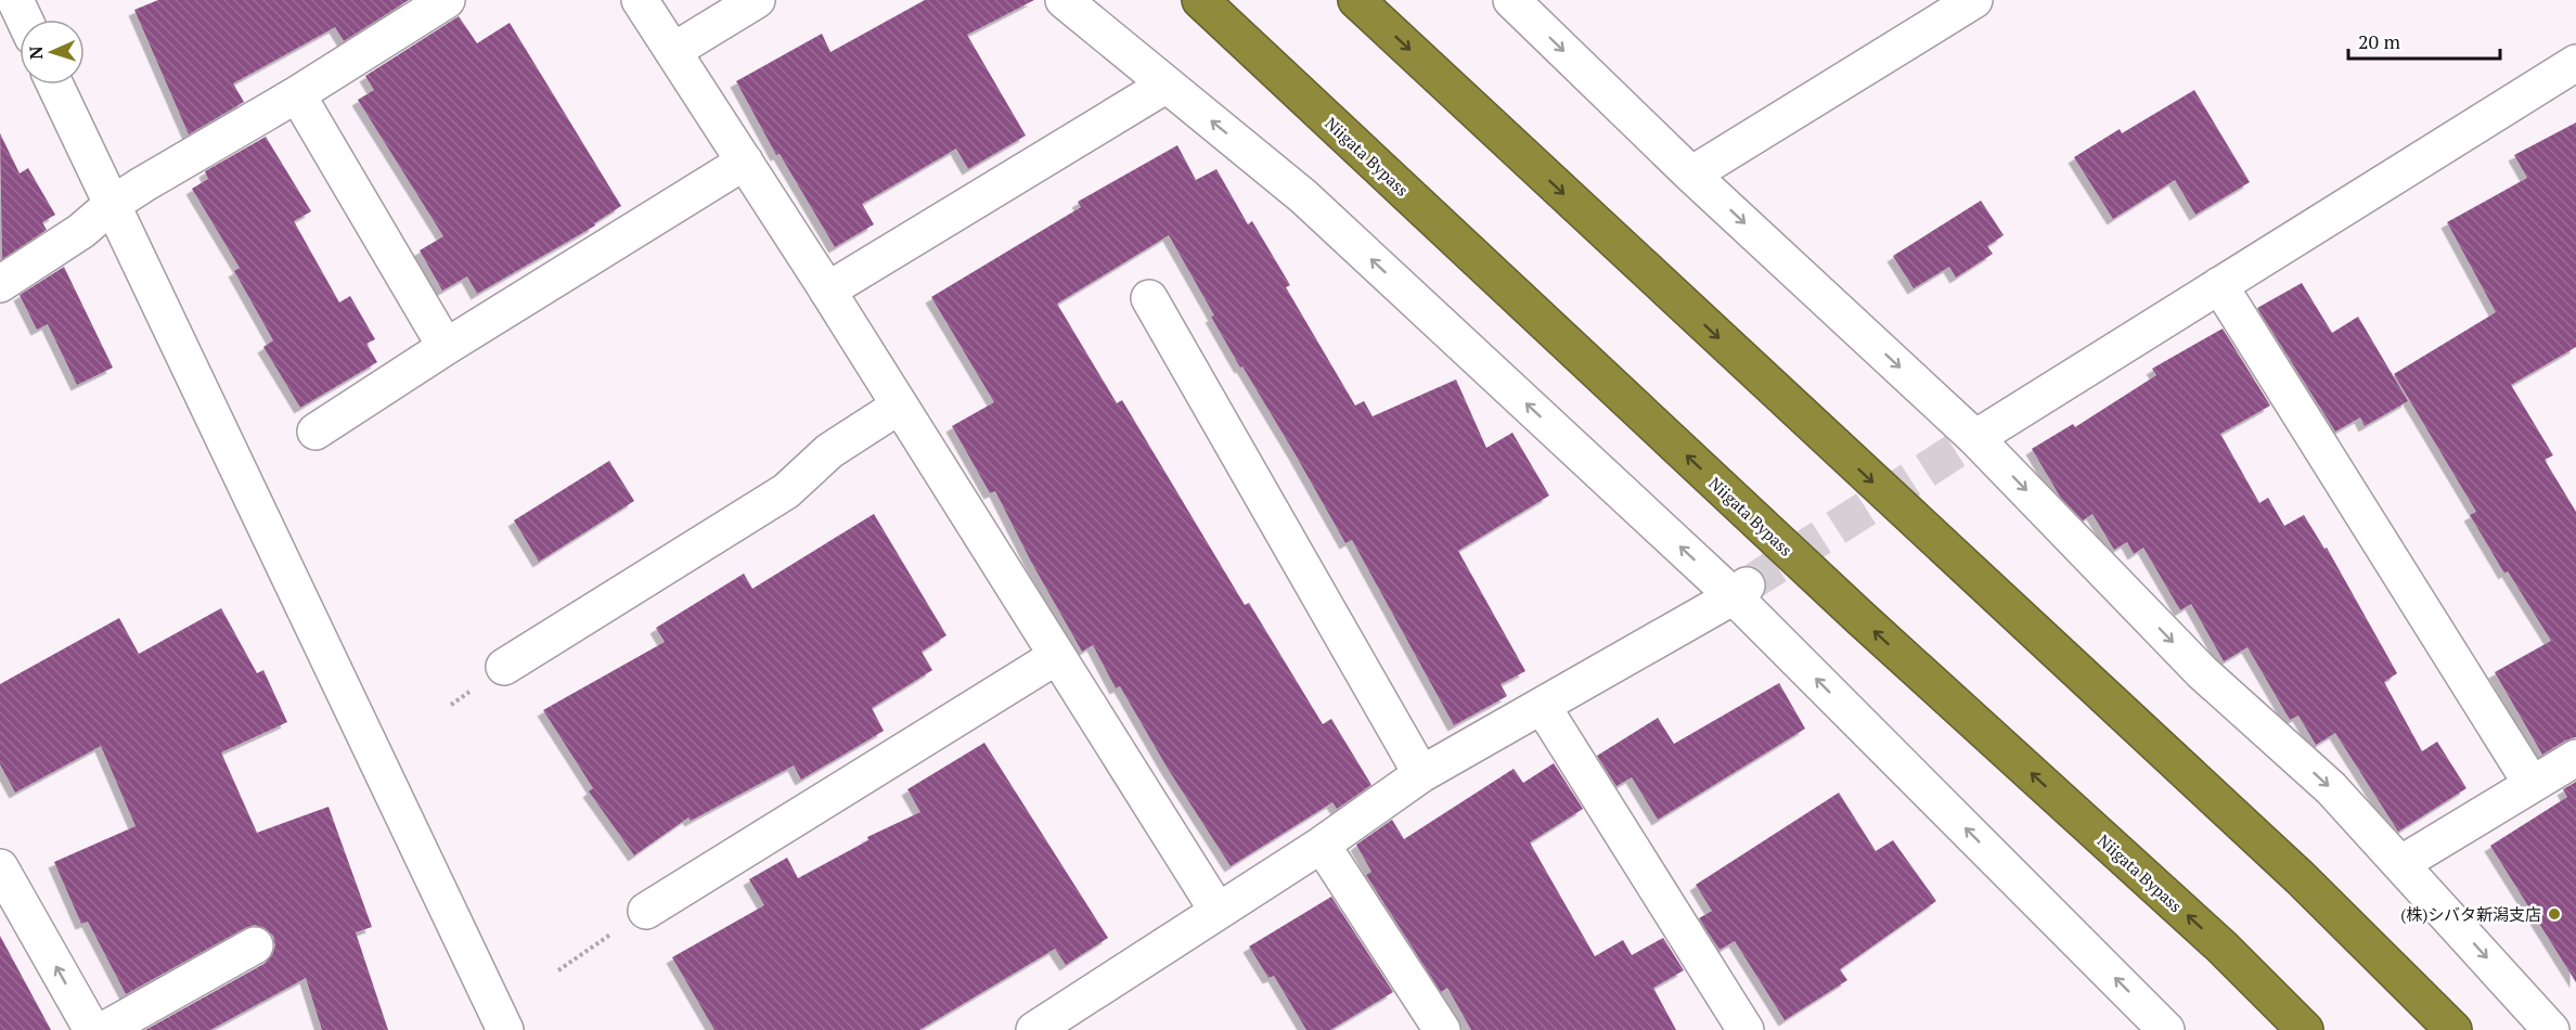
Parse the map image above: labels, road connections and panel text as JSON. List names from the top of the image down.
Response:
{
  "streets": {
    "highway": ["Niigata Bypass"]
  },
  "places": ["(株)シバタ新潟支店"],
  "scale_bar": "20 m",
  "north": "left"
}
